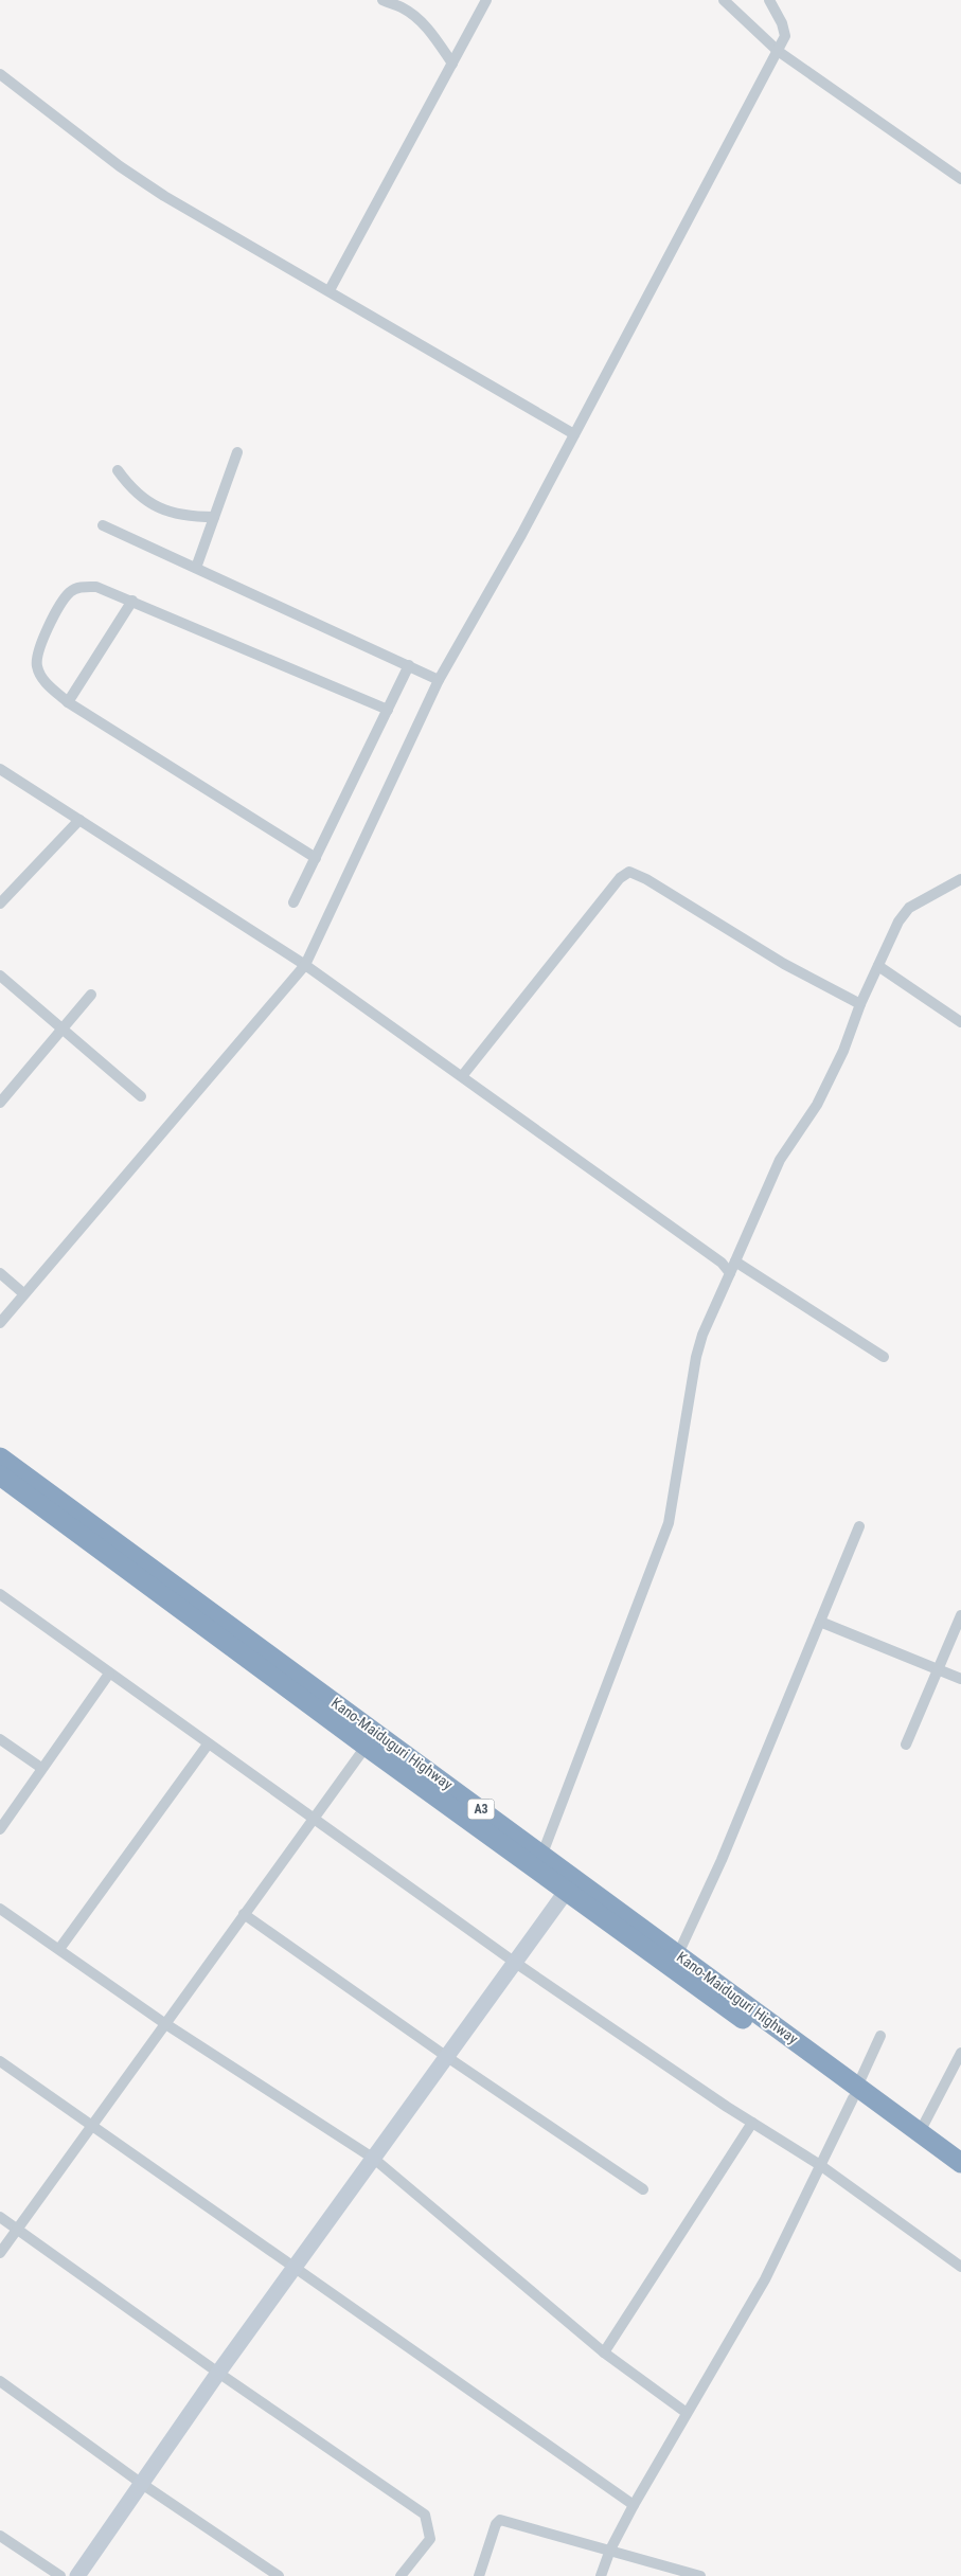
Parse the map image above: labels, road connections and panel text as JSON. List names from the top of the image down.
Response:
{
  "streets": {
    "highway": ["Kano-Maiduguri Highway", "A3"]
  }
}
